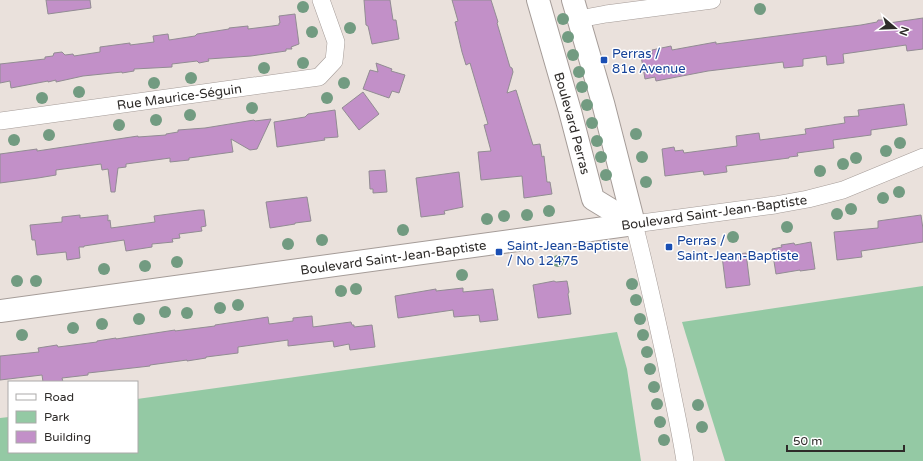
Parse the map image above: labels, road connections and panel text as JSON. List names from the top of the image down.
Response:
{
  "streets": {
    "main road": ["Boulevard Perras", "Boulevard Saint-Jean-Baptiste"],
    "street": ["Rue Maurice-Séguin"]
  },
  "crossings": [
    ["Boulevard Perras", "Boulevard Saint-Jean-Baptiste"]
  ],
  "places": {
    "transit": ["Perras / 81e Avenue", "Perras / Saint-Jean-Baptiste", "Saint-Jean-Baptiste / No 12475"]
  },
  "legend": ["Road", "Park", "Building"],
  "scale_bar": "50 m",
  "north": "right"
}
